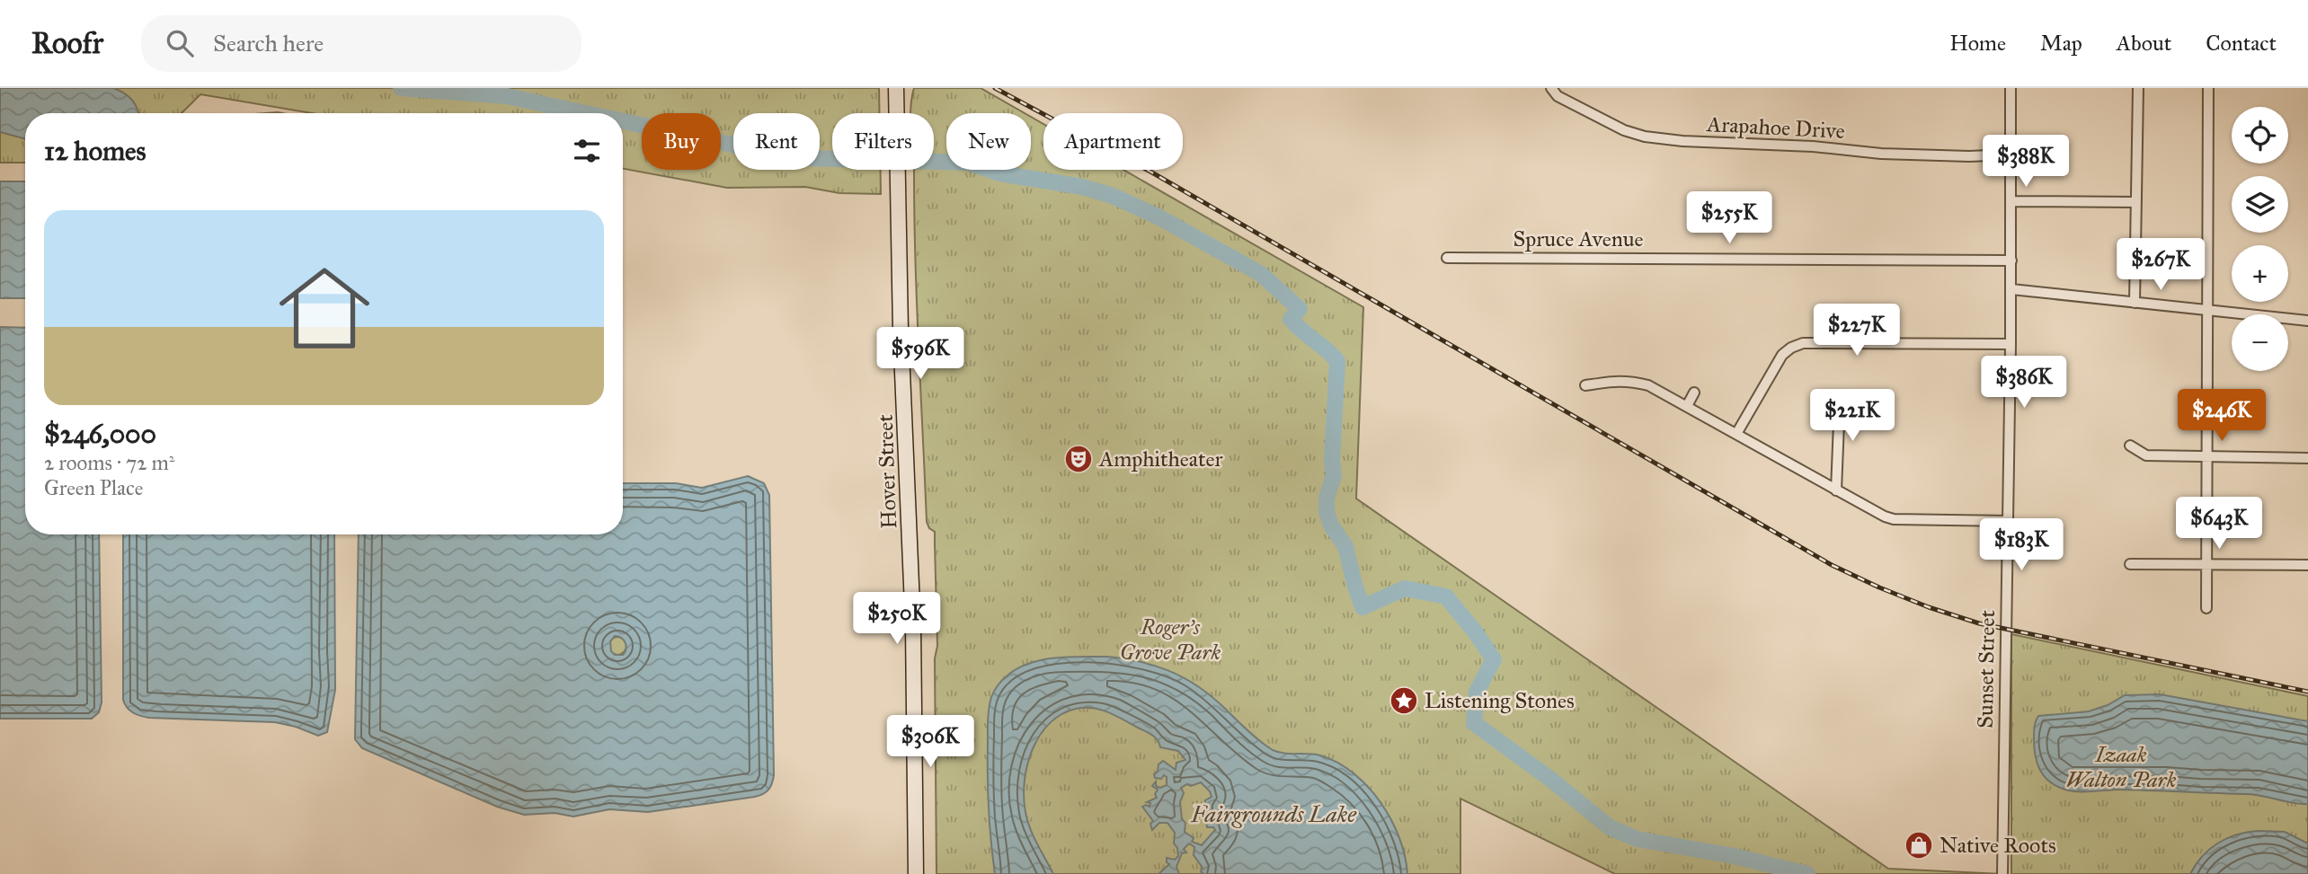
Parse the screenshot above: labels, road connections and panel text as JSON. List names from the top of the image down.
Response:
{
  "streets": {
    "main road": ["Hover Street"],
    "street": ["Arapahoe Drive", "Spruce Avenue", "Sunset Street"]
  },
  "crossings": [
    ["Arapahoe Drive", "Sunset Street"],
    ["Spruce Avenue", "Sunset Street"]
  ],
  "water": ["Fairgrounds Lake"],
  "parks": ["Roger's Grove Park", "Izaak Walton Park"],
  "places": {
    "theatre": ["Amphitheater"],
    "place": ["Listening Stones"],
    "shop": ["Native Roots"]
  },
  "page": {
    "header": "Roofr",
    "search": "Search here",
    "nav": [
      "Home",
      "Map",
      "About",
      "Contact"
    ],
    "map_buttons": ["+", "−"],
    "chip": [
      "Buy",
      "Rent",
      "Filters",
      "New",
      "Apartment"
    ],
    "heading": "12 homes",
    "price": [
      "$388K",
      "$255K",
      "$267K",
      "$227K",
      "$596K",
      "$386K",
      "$221K",
      "$246K",
      "$643K",
      "$183K",
      "$250K",
      "$306K"
    ],
    "list": [
      {
        "name": "$246,000",
        "note": "2 rooms · 72 m² · Green Place"
      }
    ]
  }
}
